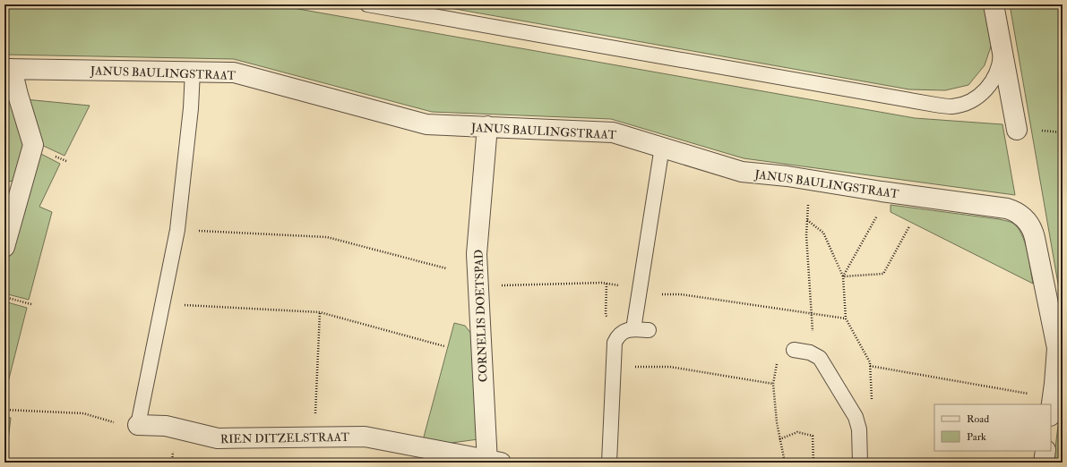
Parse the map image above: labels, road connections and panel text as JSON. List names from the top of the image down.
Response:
{
  "streets": {
    "street": ["JANUS BAULINGSTRAAT", "CORNELIS DOETSPAD", "RIEN DITZELSTRAAT"]
  },
  "crossings": [
    ["JANUS BAULINGSTRAAT", "CORNELIS DOETSPAD"],
    ["CORNELIS DOETSPAD", "RIEN DITZELSTRAAT"]
  ],
  "legend": ["Road", "Park"]
}
